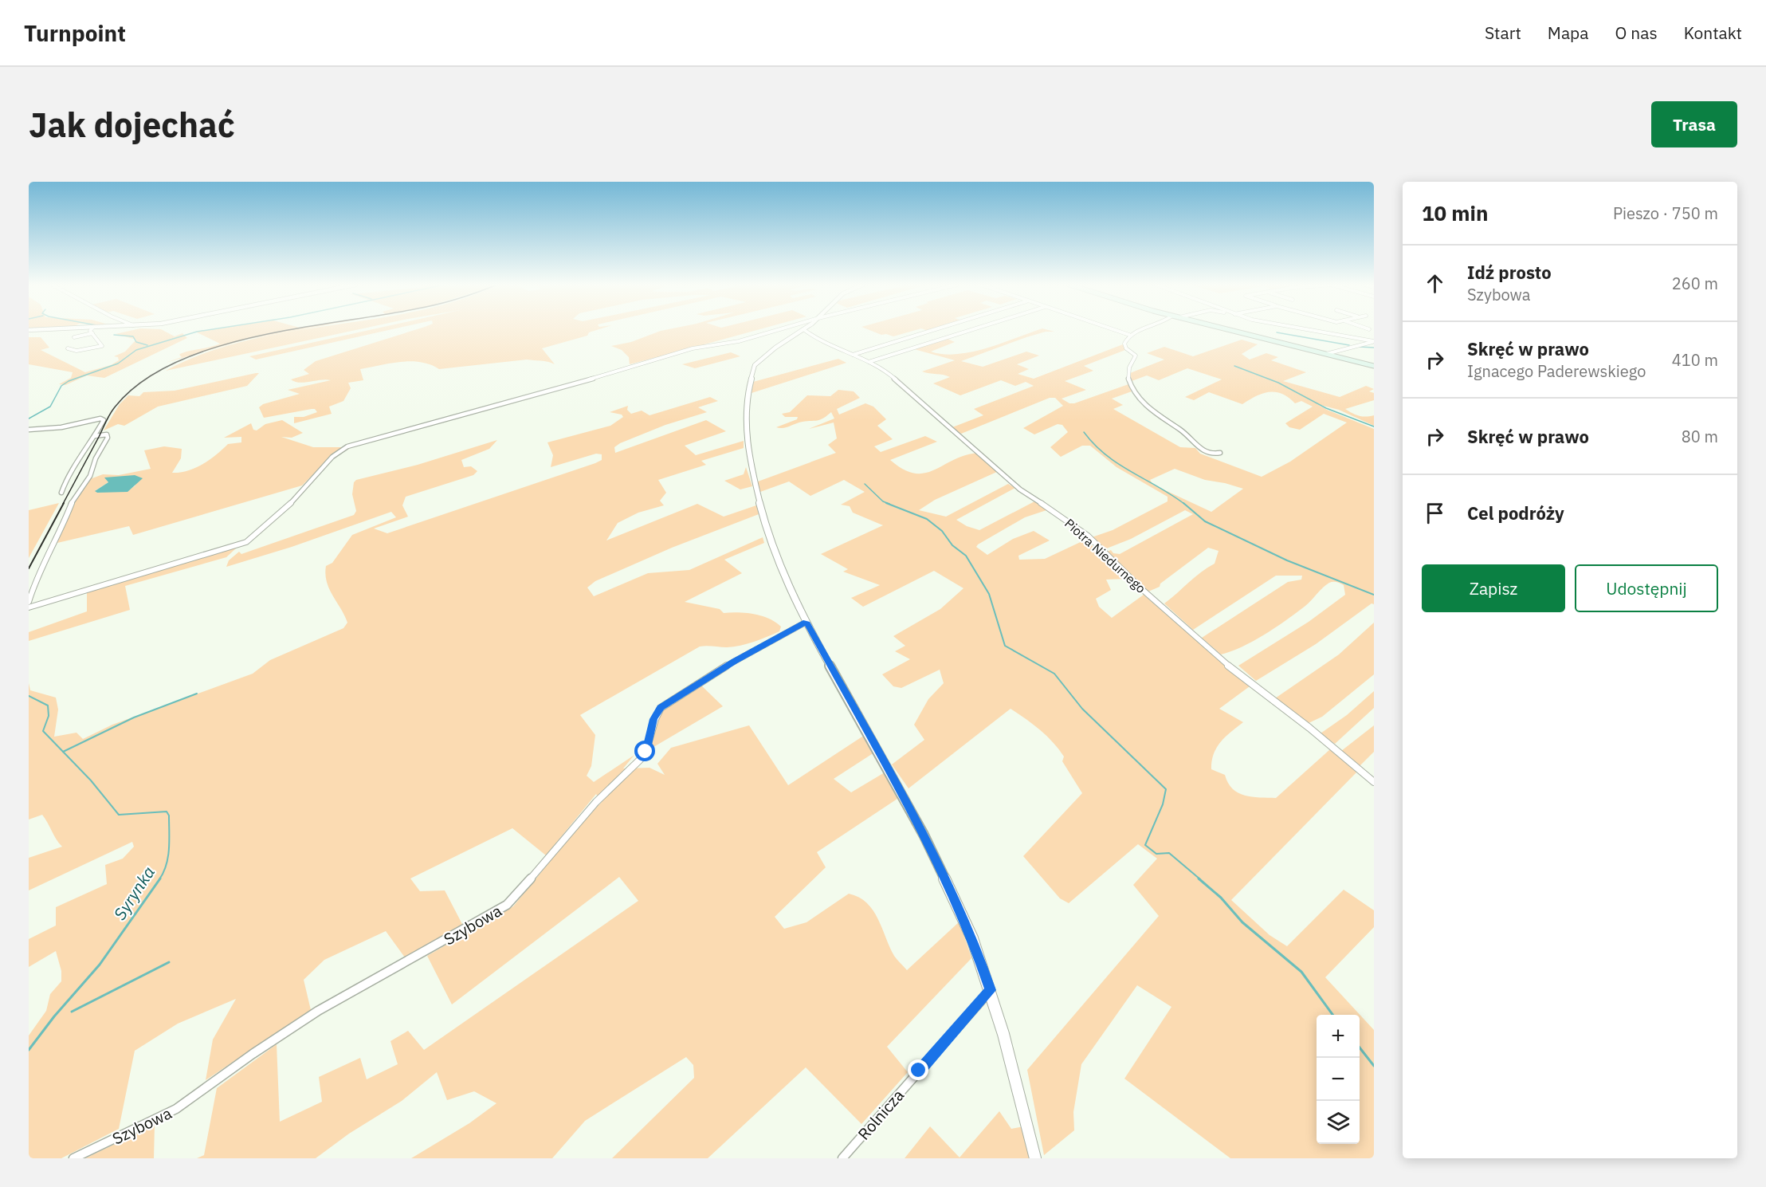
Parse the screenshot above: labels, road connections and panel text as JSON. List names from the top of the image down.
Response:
{
  "streets": {
    "street": ["Piotra Niedurnego", "Szybowa", "Rolnicza"]
  },
  "water": ["Syrynka"],
  "page": {
    "header": "Turnpoint",
    "nav": [
      "Start",
      "Mapa",
      "O nas",
      "Kontakt"
    ],
    "buttons": [
      "Trasa",
      ["Zapisz", "Udostępnij"]
    ],
    "title": "Jak dojechać",
    "heading": ["10 min", "Pieszo · 750 m"],
    "list": [
      ["Idź prosto", "Szybowa", "260 m"],
      ["Skręć w prawo", "Ignacego Paderewskiego", "410 m"],
      ["Skręć w prawo", "80 m"],
      "Cel podróży"
    ],
    "map_buttons": ["+", "−"]
  }
}
